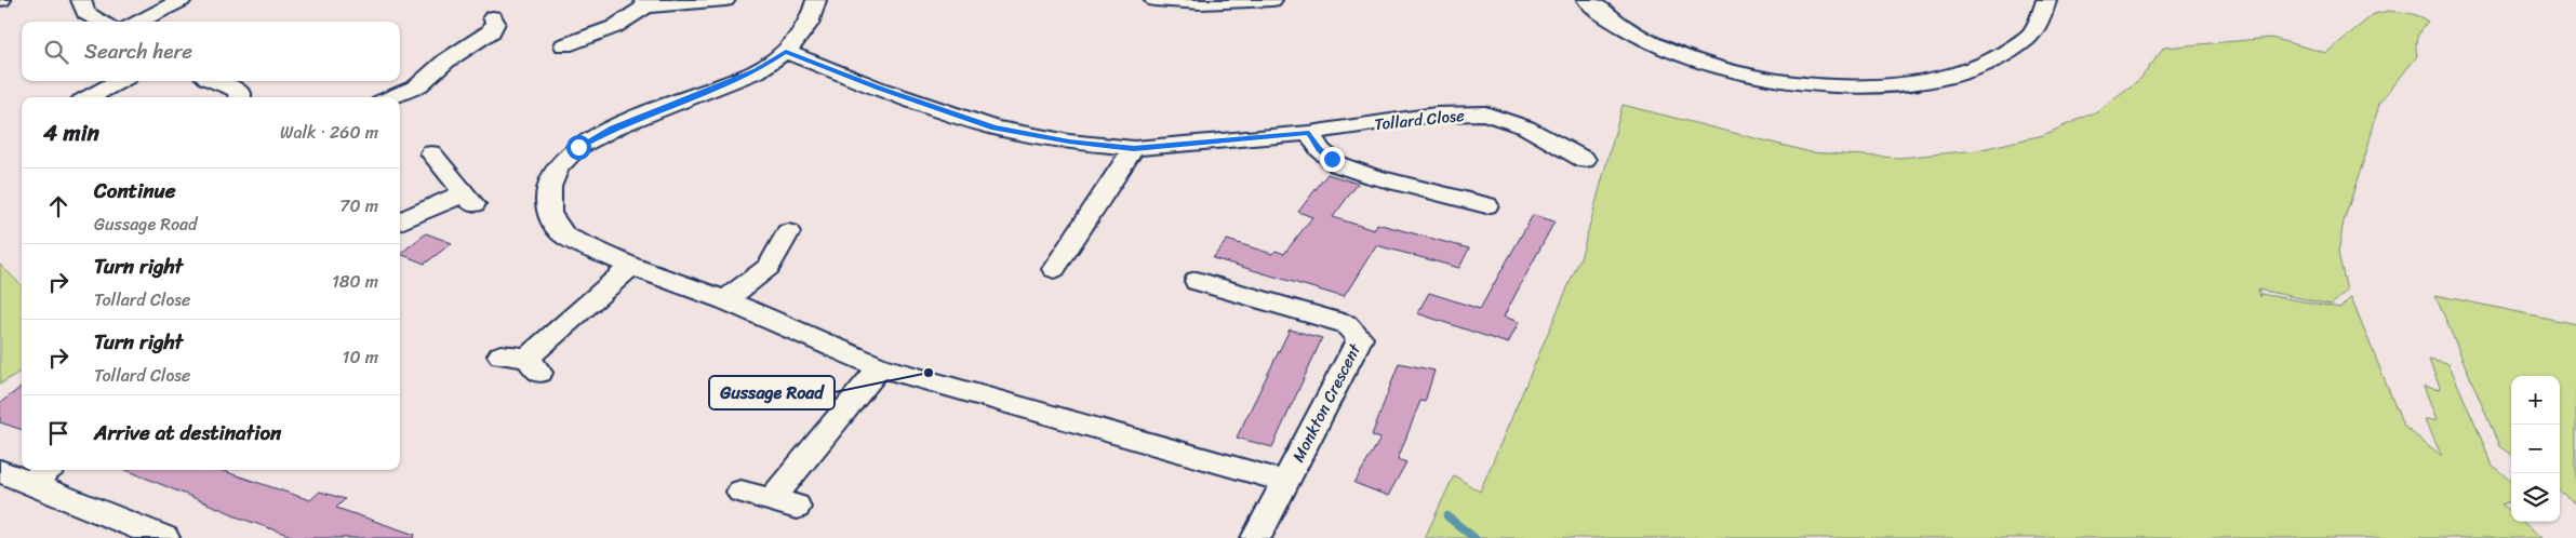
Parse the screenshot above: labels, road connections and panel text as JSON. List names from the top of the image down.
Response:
{
  "streets": {
    "street": ["Tollard Close", "Monkton Crescent"]
  },
  "places": ["Gussage Road"],
  "page": {
    "search": "Search here",
    "heading": ["4 min", "Walk · 260 m"],
    "list": [
      ["Continue", "Gussage Road", "70 m"],
      ["Turn right", "Tollard Close", "180 m"],
      ["Turn right", "Tollard Close", "10 m"],
      "Arrive at destination"
    ],
    "map_buttons": ["+", "−"]
  }
}
